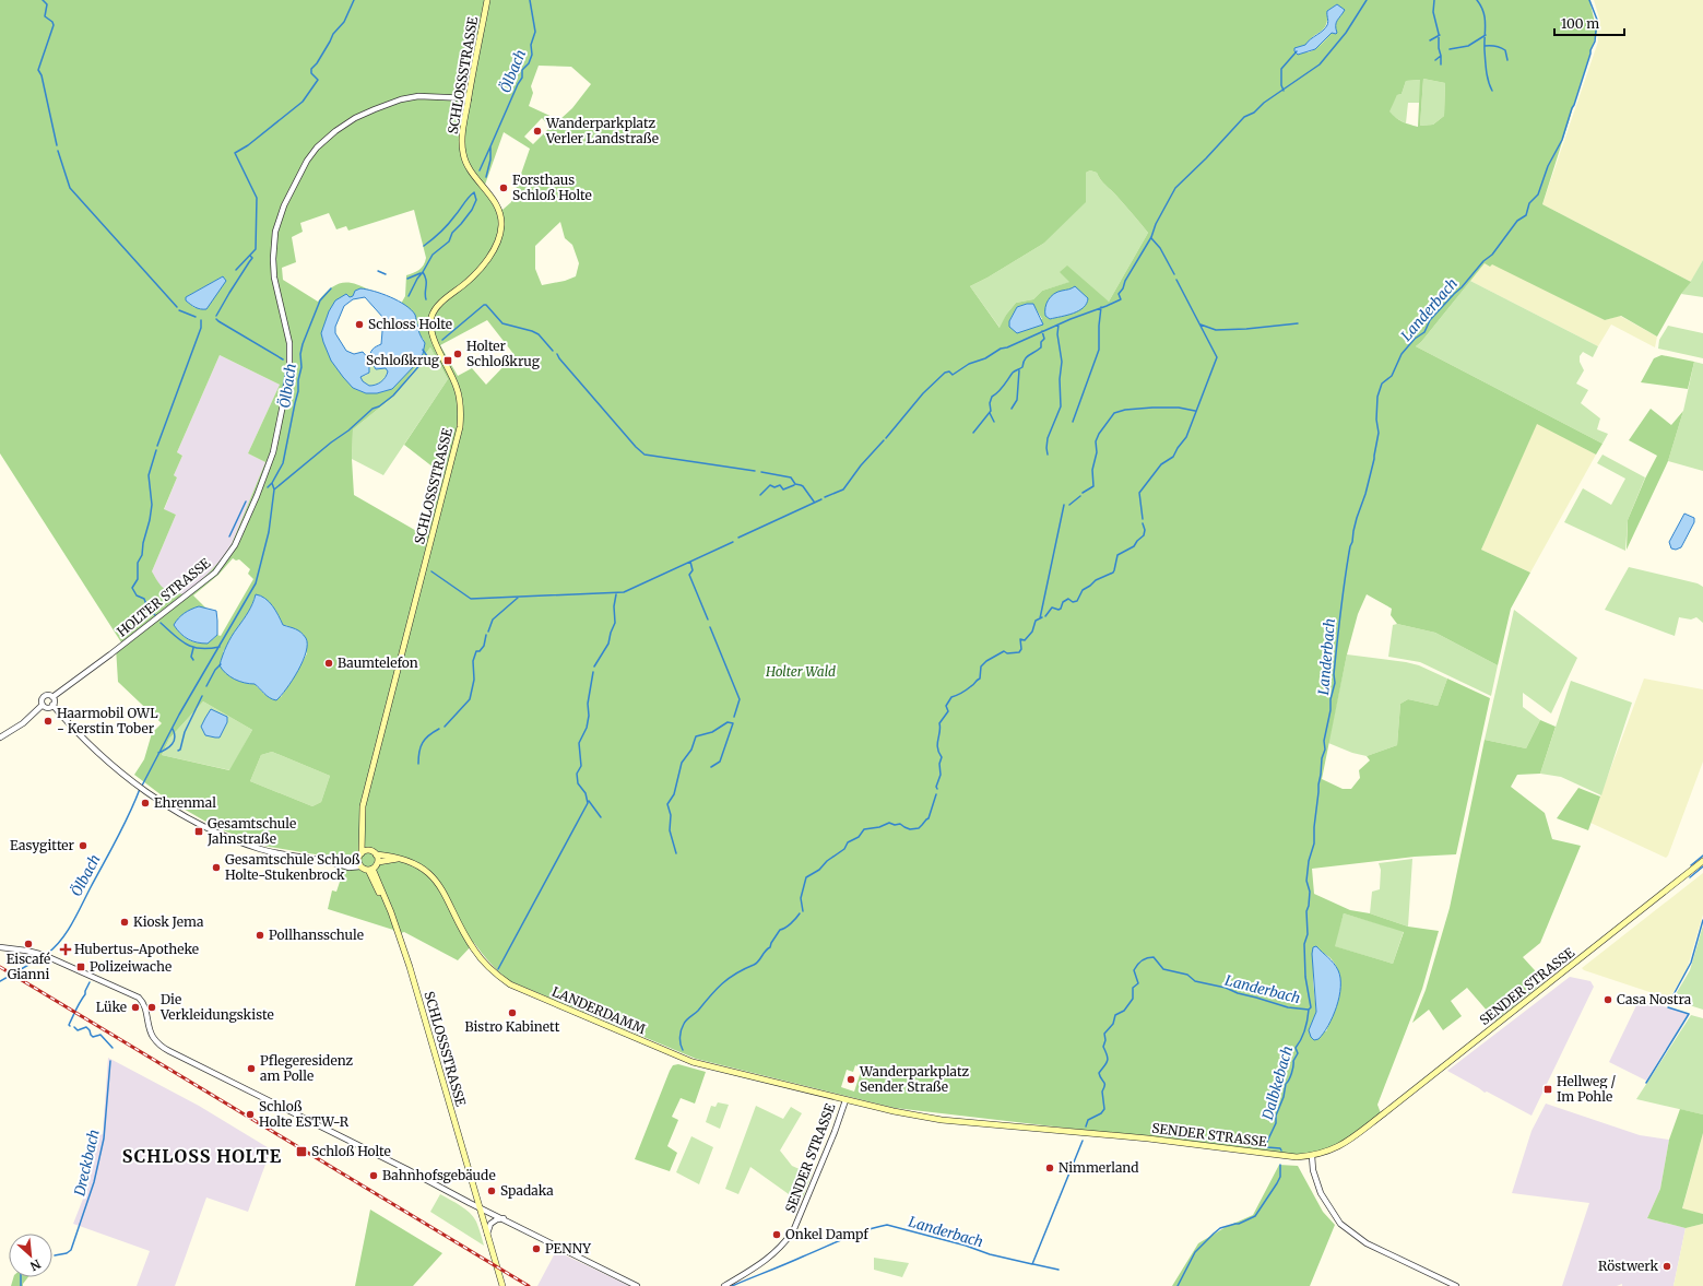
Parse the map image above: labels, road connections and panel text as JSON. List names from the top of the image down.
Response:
{
  "streets": {
    "main road": ["SCHLOSSSTRASSE", "SENDER STRASSE", "LANDERDAMM"],
    "street": ["HOLTER STRASSE"]
  },
  "crossings": [
    ["SCHLOSSSTRASSE", "HOLTER STRASSE"],
    ["SCHLOSSSTRASSE", "LANDERDAMM"],
    ["SENDER STRASSE", "LANDERDAMM"]
  ],
  "districts": ["SCHLOSS HOLTE"],
  "water": [
    "Ölbach",
    "Landerbach",
    "Dalbkebach",
    "Dreckbach"
  ],
  "parks": ["Holter Wald"],
  "places": {
    "other": [
      "Wanderparkplatz Verler Landstraße",
      "Forsthaus Schloß Holte",
      "Schloss Holte",
      "Holter Schloßkrug",
      "Baumtelefon",
      "Haarmobil OWL - Kerstin Tober",
      "Ehrenmal",
      "Easygitter",
      "Gesamtschule Schloß Holte-Stukenbrock",
      "Kiosk Jema",
      "Pollhansschule",
      "Eiscafé Gianni",
      "Casa Nostra",
      "Lüke",
      "Die Verkleidungskiste",
      "Bistro Kabinett",
      "Pflegeresidenz am Polle",
      "Wanderparkplatz Sender Straße",
      "Schloß Holte ESTW-R",
      "Nimmerland",
      "Bahnhofsgebäude",
      "Spadaka",
      "Onkel Dampf",
      "PENNY",
      "Röstwerk"
    ],
    "transit": [
      "Schloßkrug",
      "Gesamtschule Jahnstraße",
      "Polizeiwache",
      "Hellweg / Im Pohle",
      "Schloß Holte"
    ],
    "health": ["Hubertus-Apotheke"]
  },
  "scale_bar": "100 m",
  "north": "bottom right"
}
